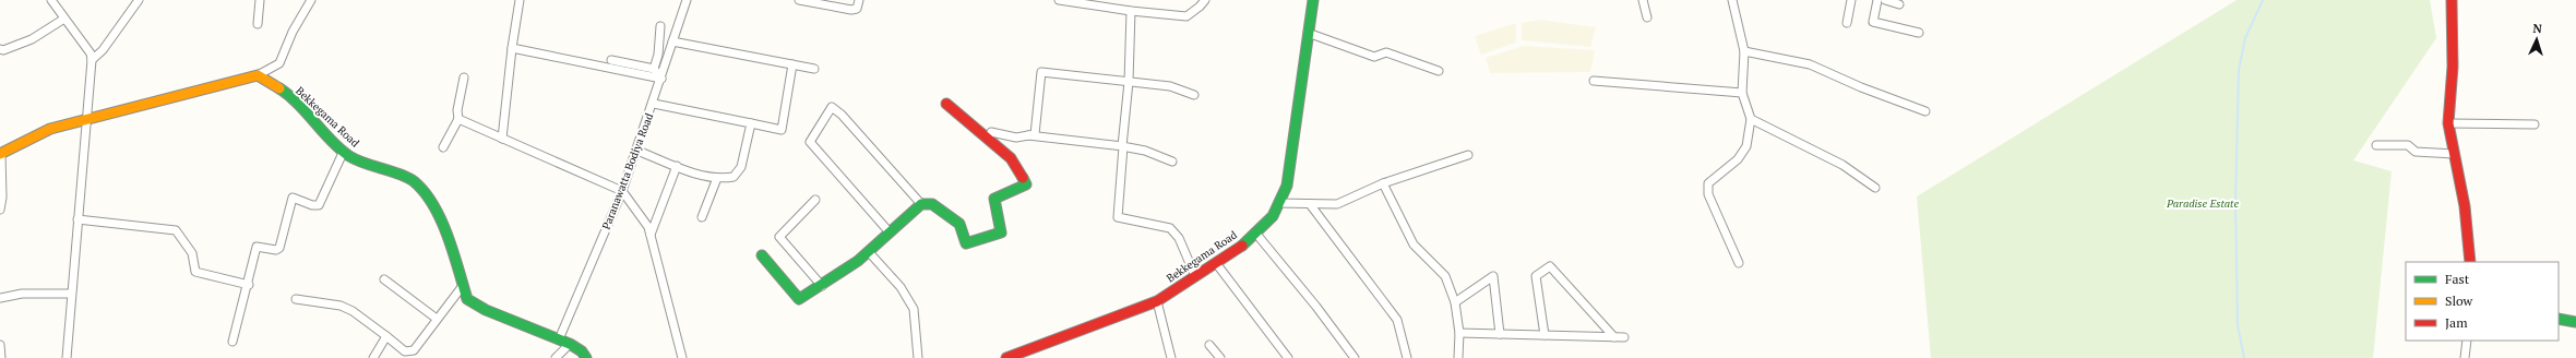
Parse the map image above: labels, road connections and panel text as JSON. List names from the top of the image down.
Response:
{
  "streets": {
    "street": ["Bekkegama Road", "Paranawatta Bodiya Road"]
  },
  "crossings": [
    ["Bekkegama Road", "Paranawatta Bodiya Road"]
  ],
  "parks": ["Paradise Estate"],
  "legend": ["Fast", "Slow", "Jam"],
  "north": "top"
}
